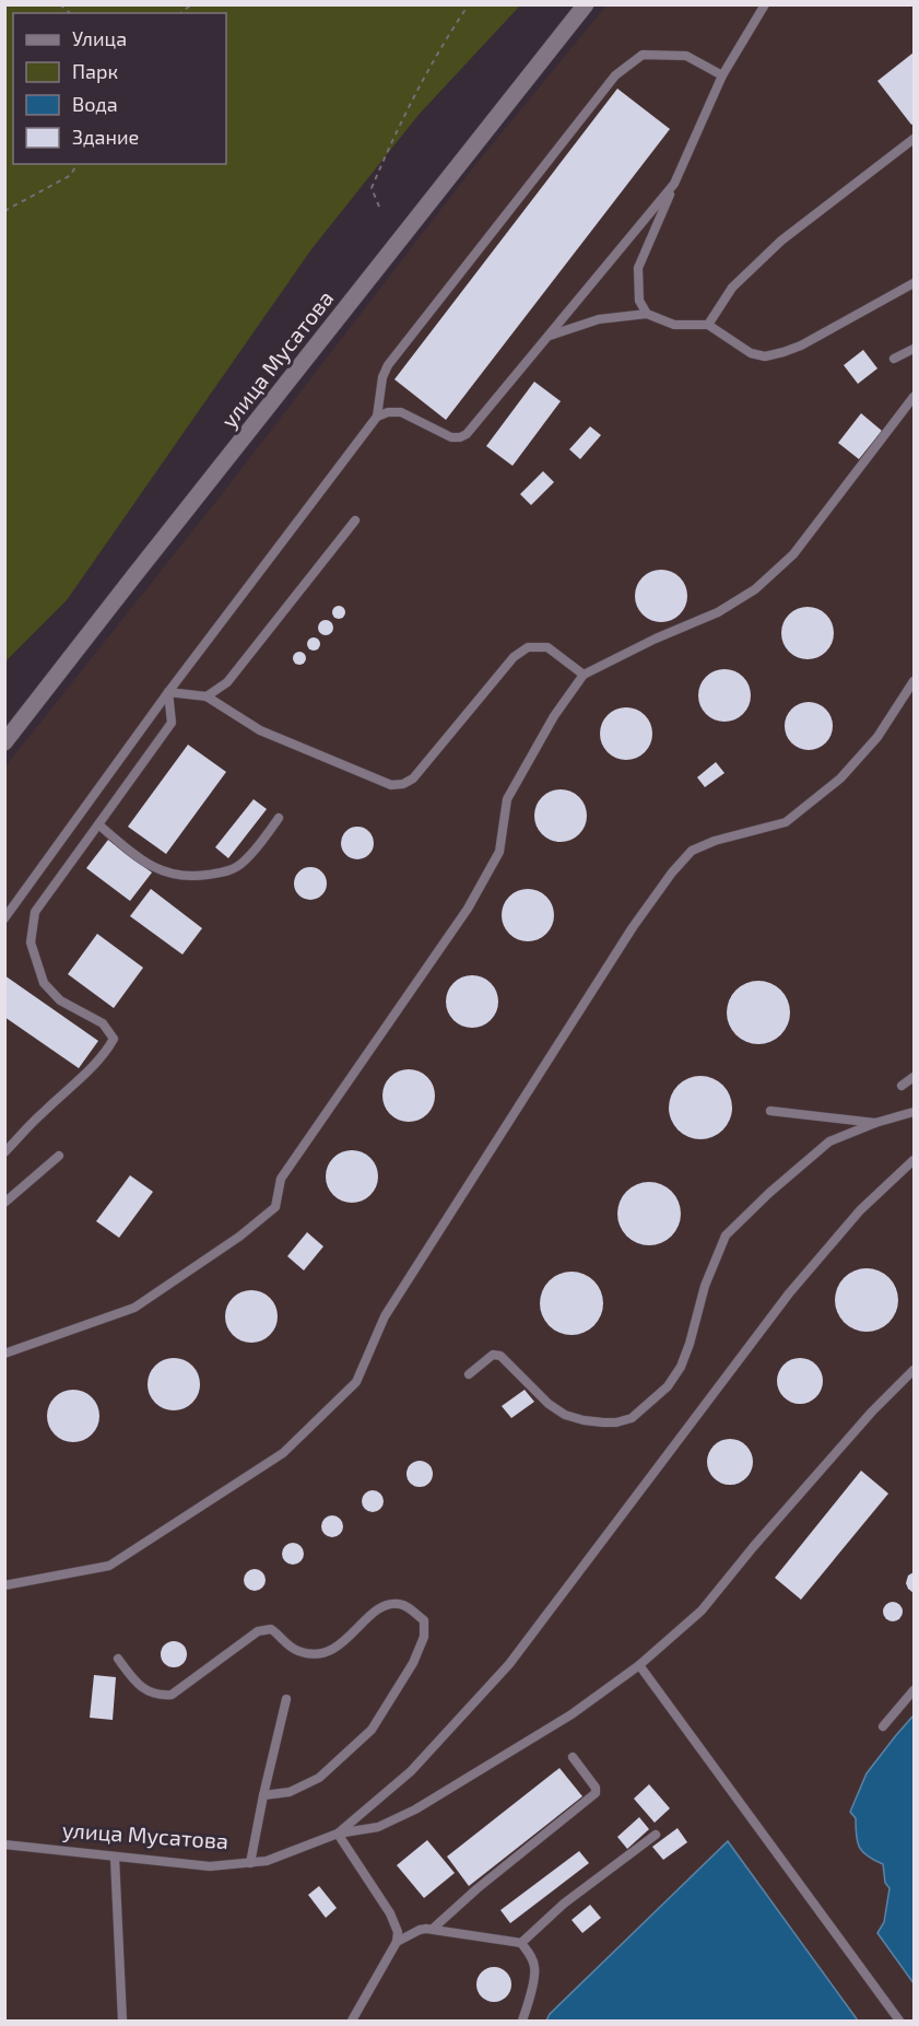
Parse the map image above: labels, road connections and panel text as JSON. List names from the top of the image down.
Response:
{
  "streets": {
    "street": ["улица Мусатова"]
  },
  "legend": [
    "Улица",
    "Парк",
    "Вода",
    "Здание"
  ]
}
